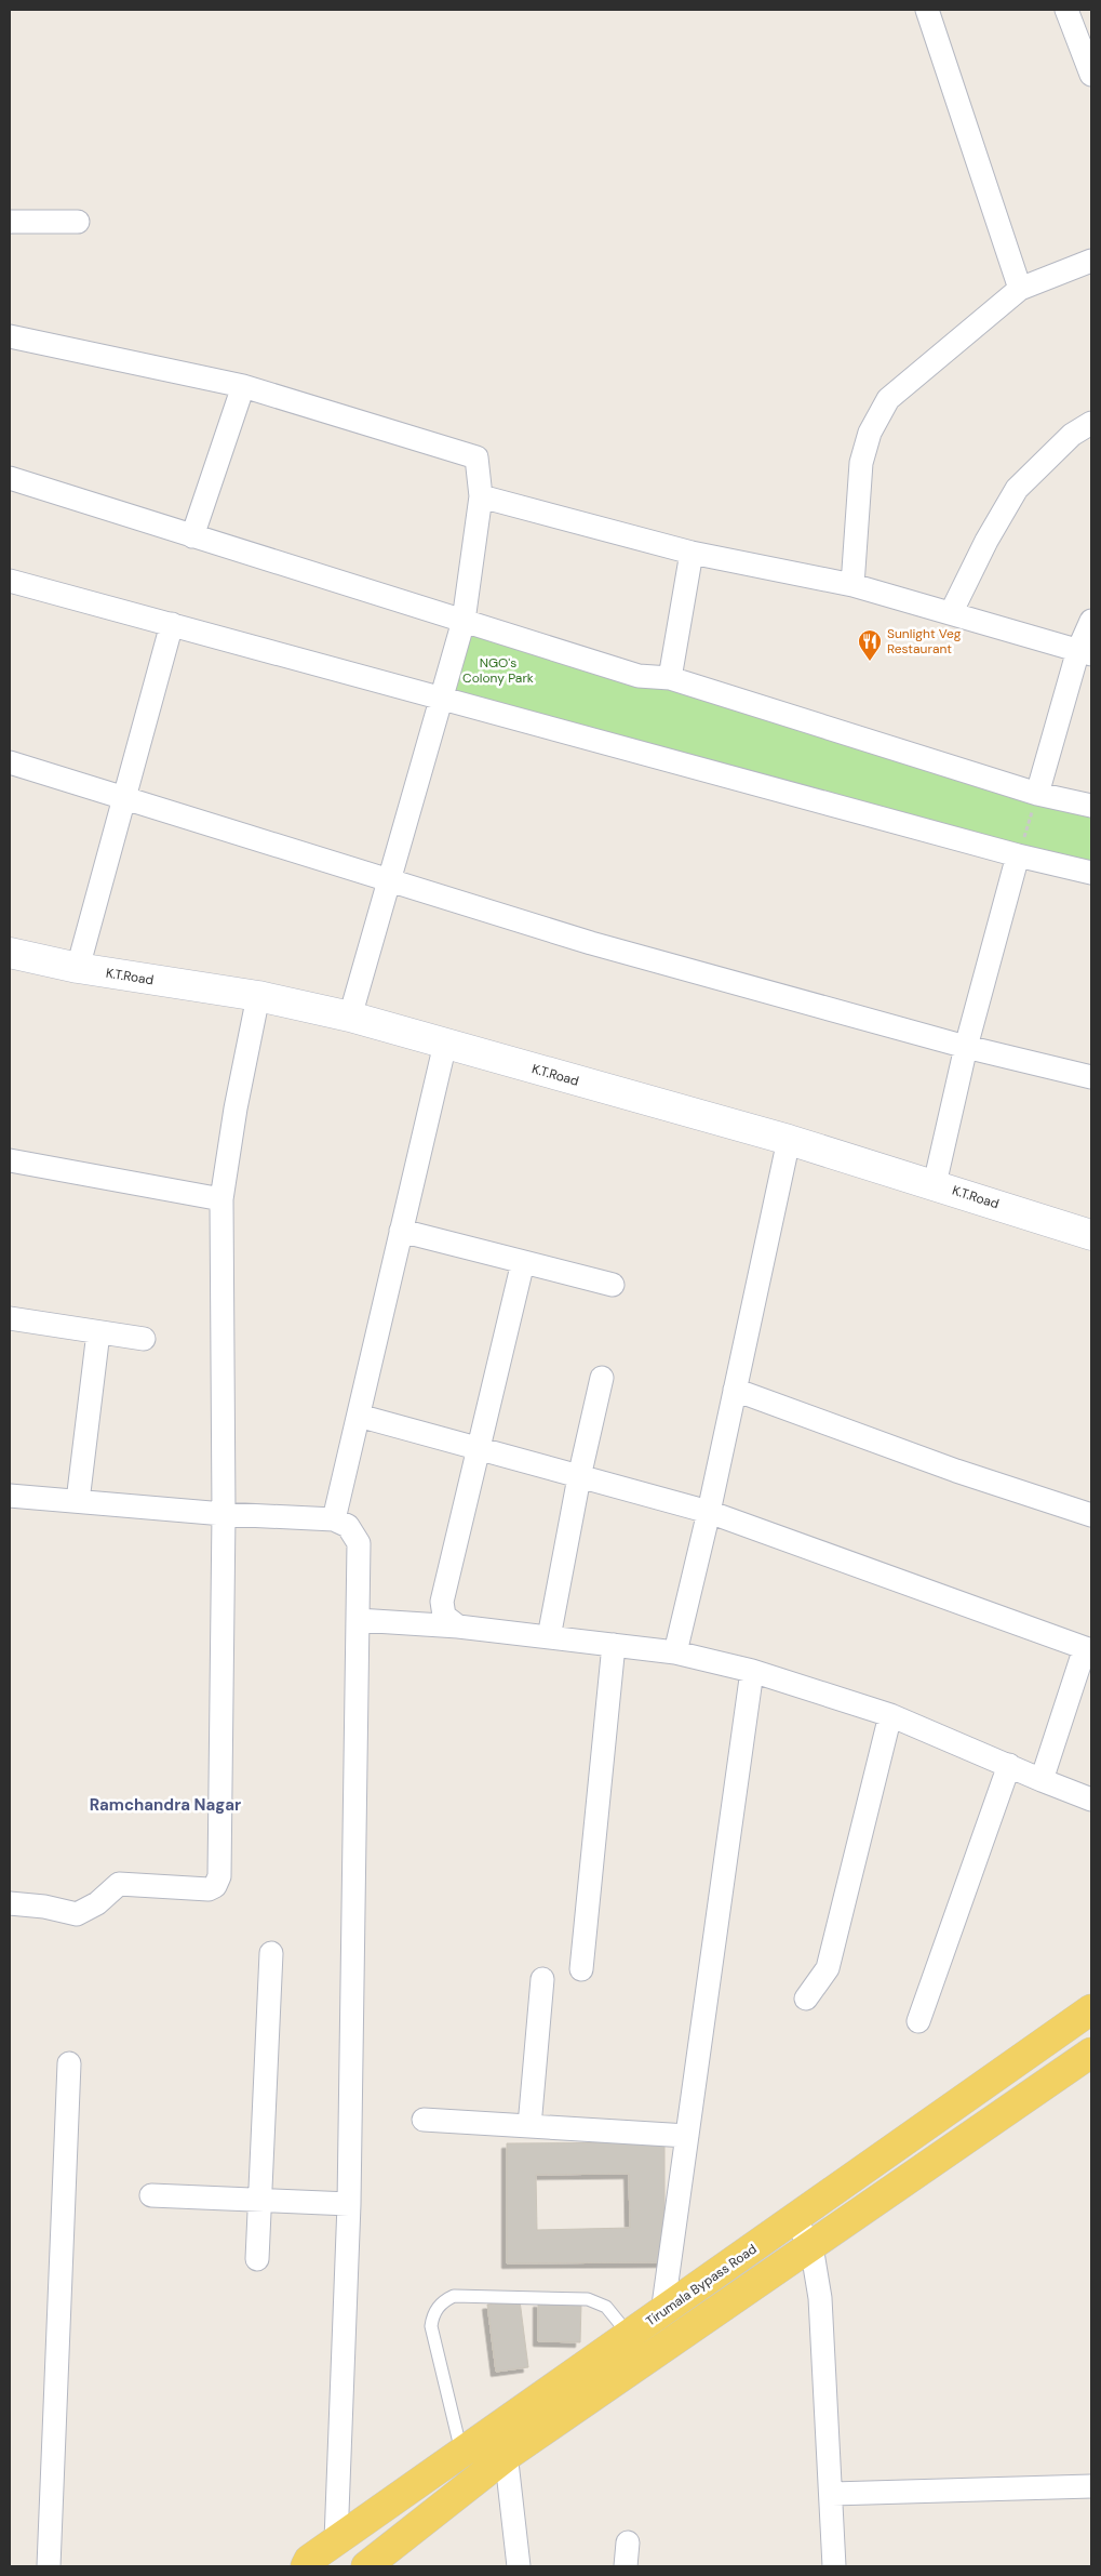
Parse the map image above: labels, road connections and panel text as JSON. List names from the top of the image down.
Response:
{
  "streets": {
    "main road": ["K.T.Road", "Tirumala Bypass Road"]
  },
  "districts": ["Ramchandra Nagar"],
  "parks": ["NGO's Colony Park"],
  "places": {
    "restaurant": ["Sunlight Veg Restaurant"]
  }
}
